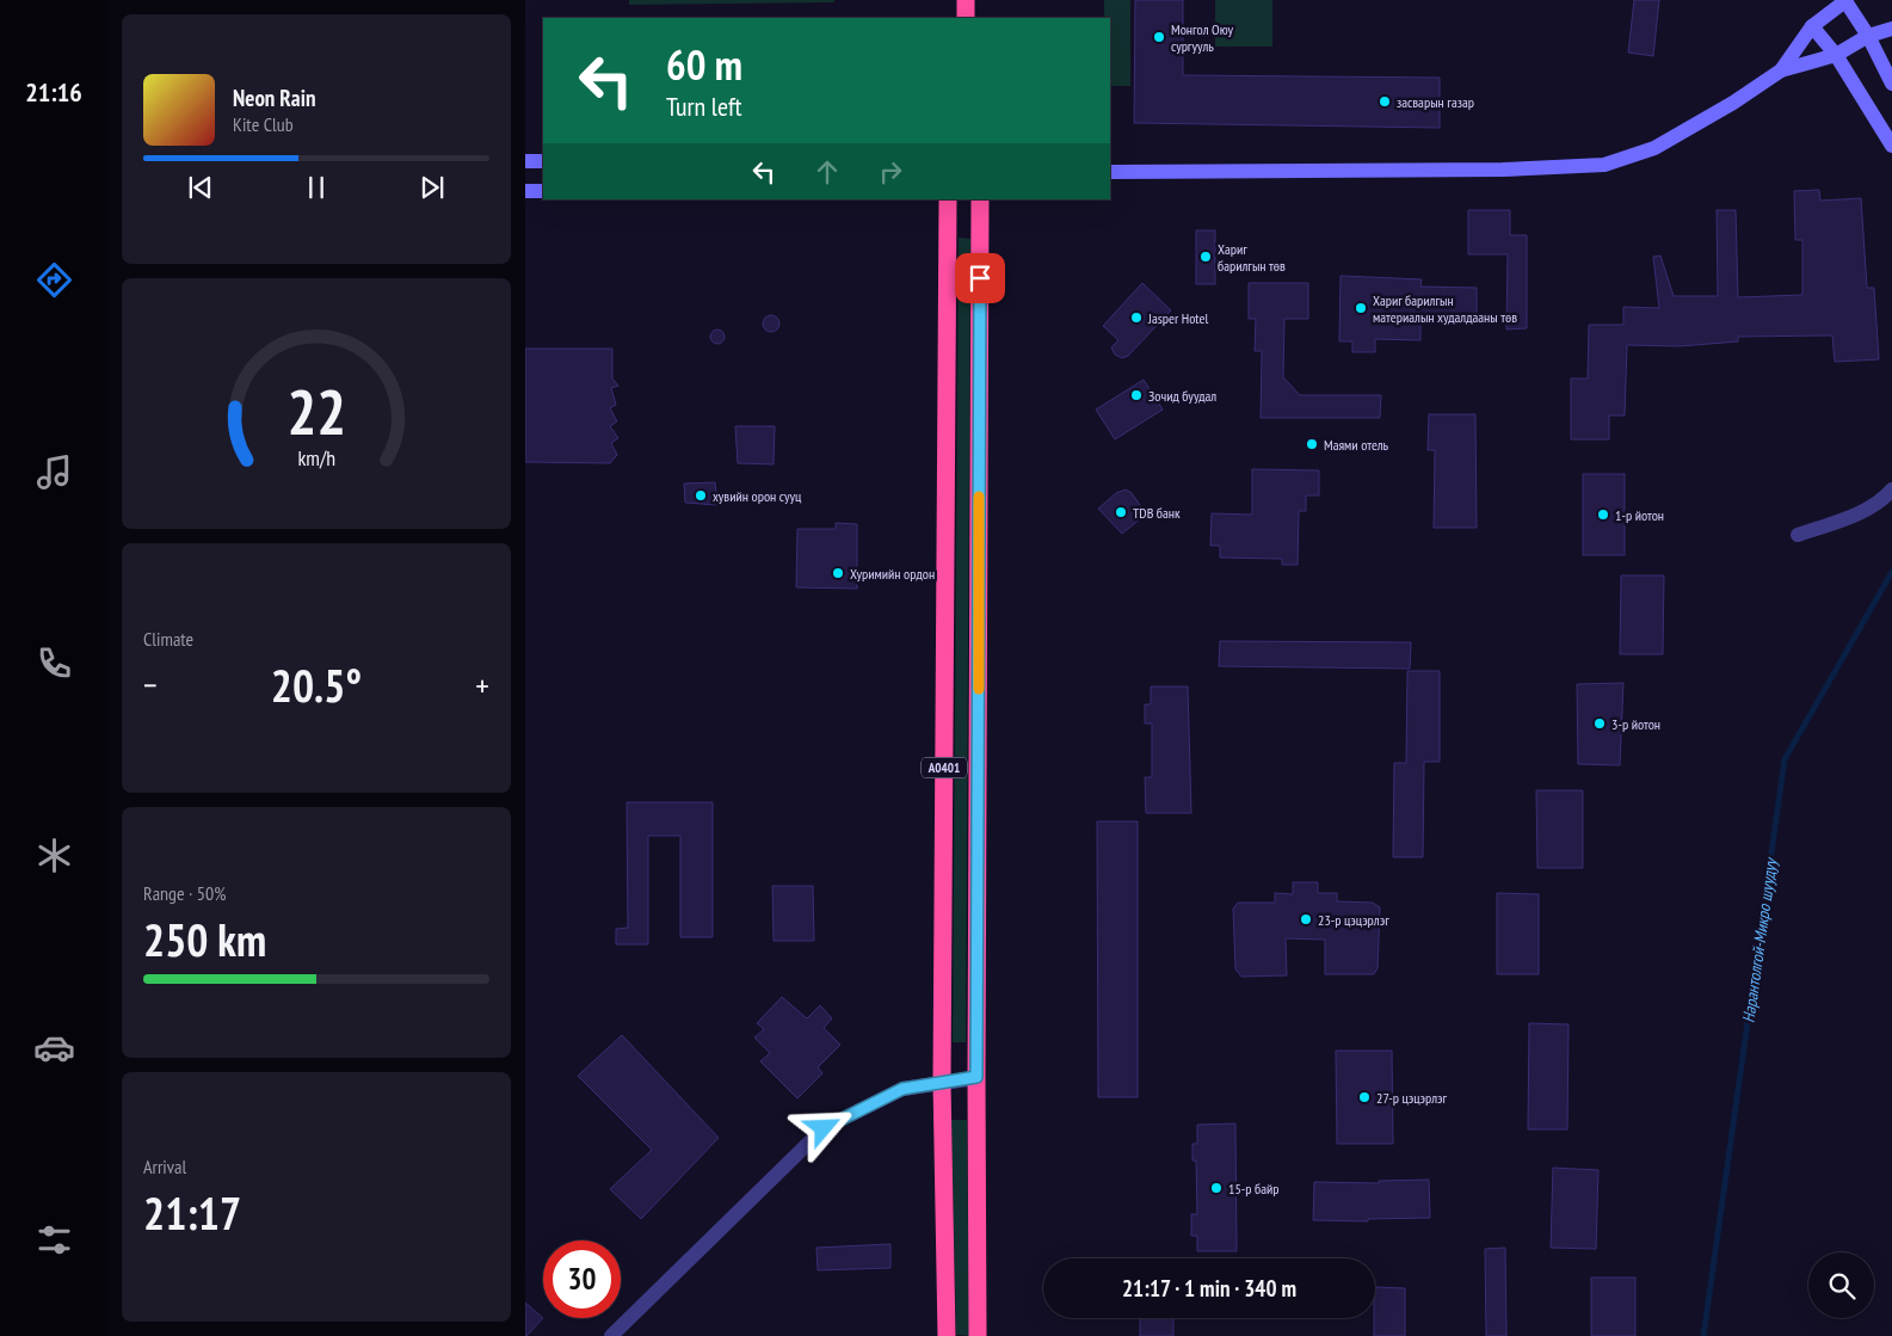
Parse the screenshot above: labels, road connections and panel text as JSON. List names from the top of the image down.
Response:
{
  "streets": {
    "highway": ["A0401"]
  },
  "water": ["Нарантолгой-Микро шуудуу"],
  "places": [
    "Монгол Оюу сургууль",
    "засварын газар",
    "Хариг барилгын төв",
    "Хариг барилгын материалын худалдааны төв",
    "Jasper Hotel",
    "Зочид буудал",
    "Маями отель",
    "хувийн орон сууц",
    "TDB банк",
    "1-р йотон",
    "Хуримийн ордон",
    "3-р йотон",
    "23-р цэцэрлэг",
    "27-р цэцэрлэг",
    "15-р байр"
  ],
  "page": {
    "tabs": "21:16",
    "turn": ["60 m", "Turn left"],
    "song": ["Neon Rain", "Kite Club"],
    "tile": [
      "Climate",
      ["Range · 50%", "250 km"],
      ["Arrival", "21:17"]
    ],
    "heat": ["−", "20.5°", "+"],
    "limit": "30",
    "trip": "21:17 · 1 min · 340 m",
    "gauge": ["22", "km/h"]
  }
}
